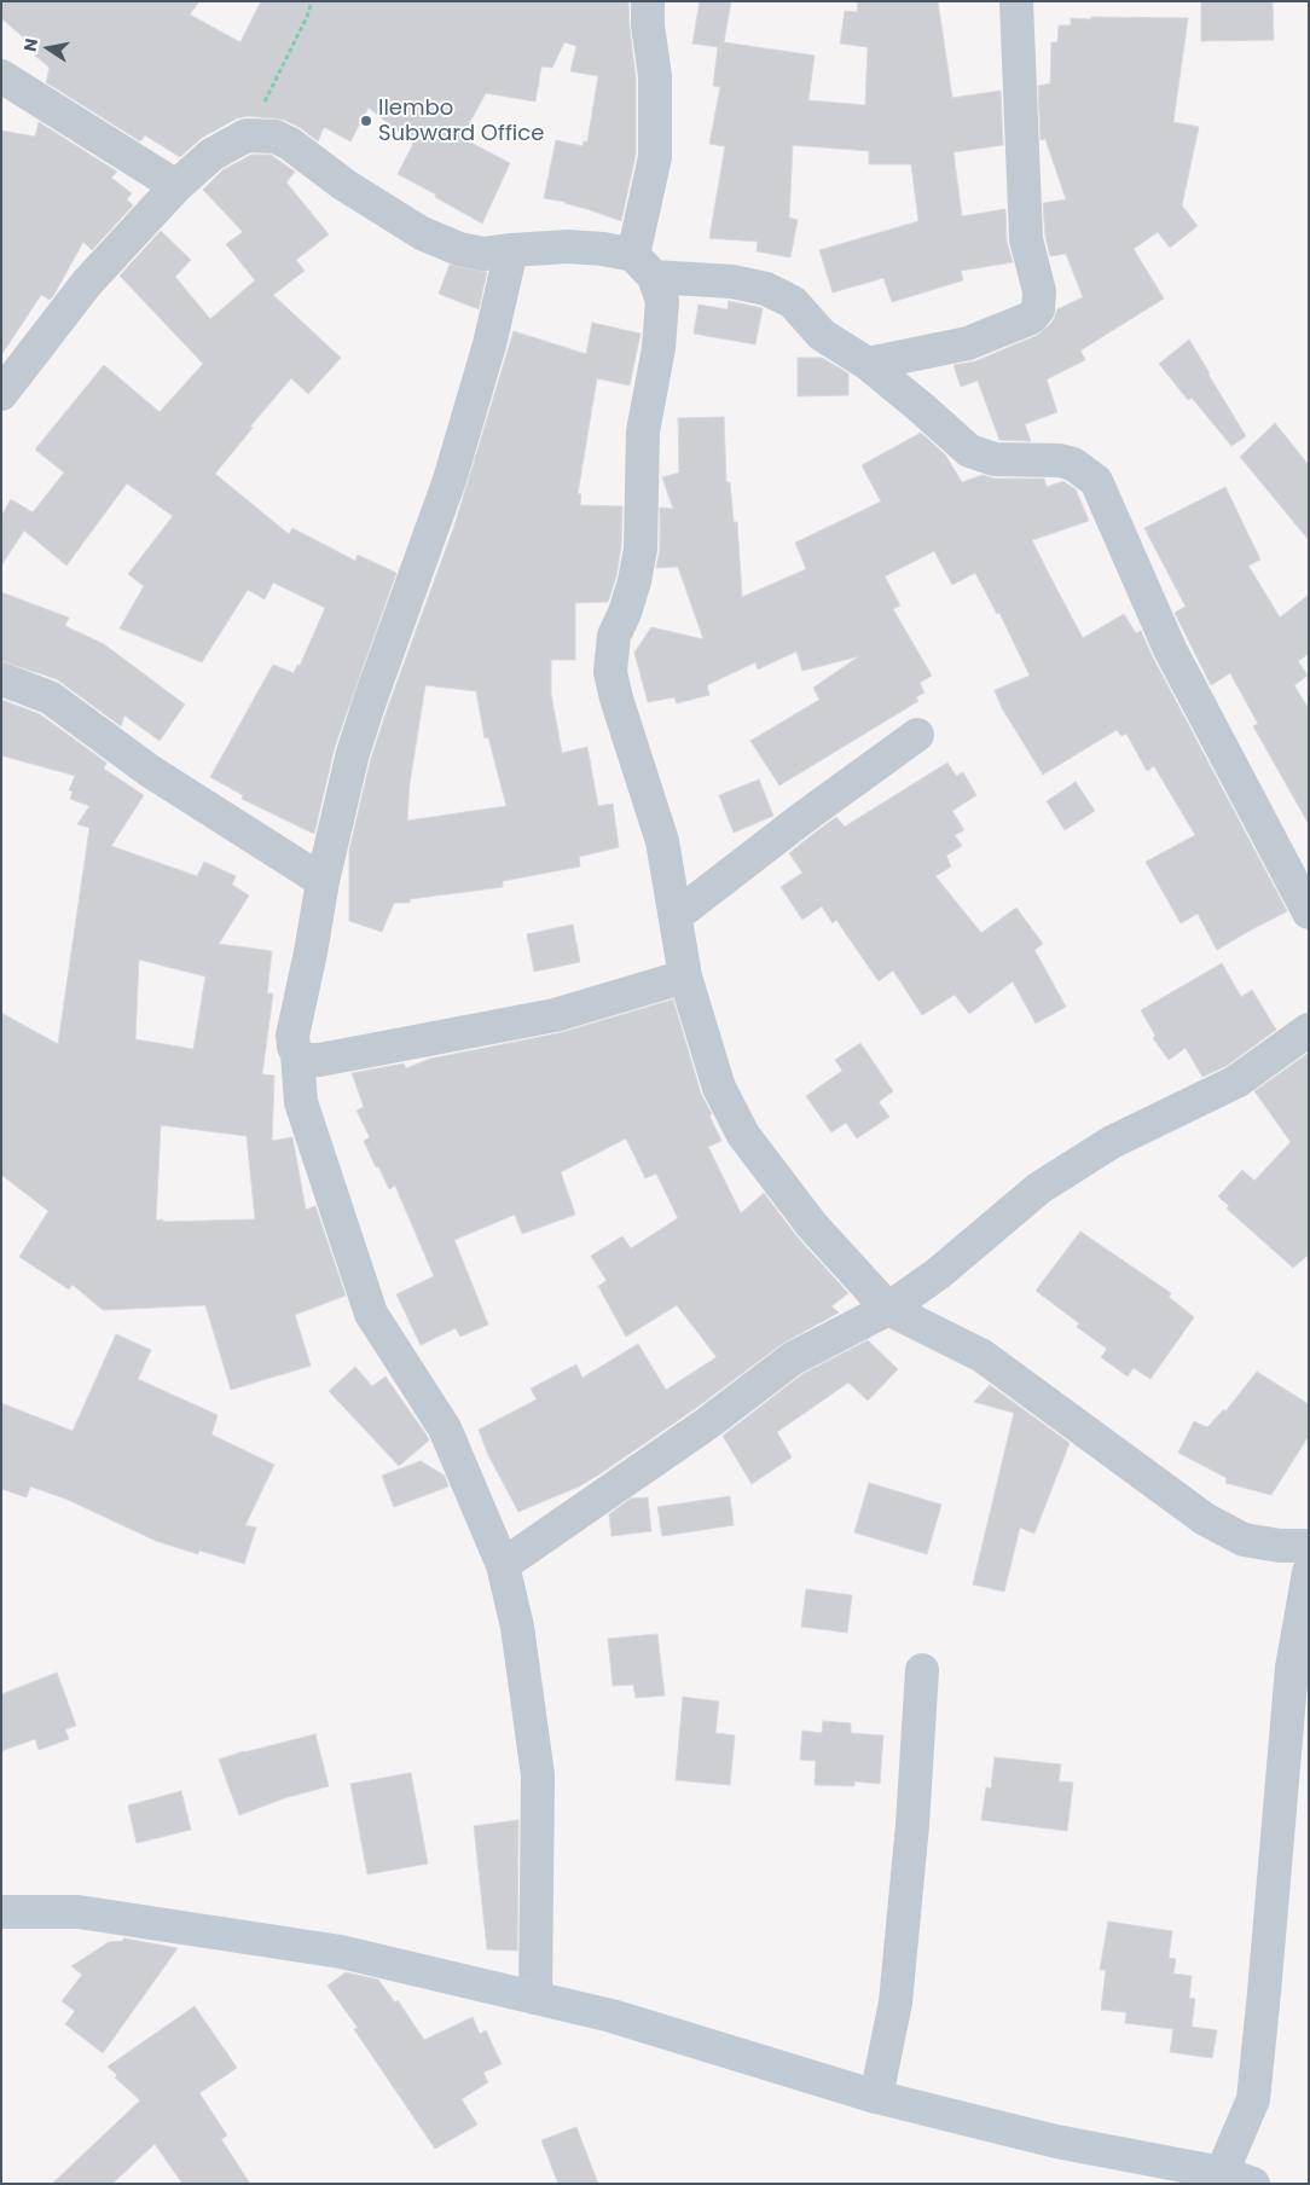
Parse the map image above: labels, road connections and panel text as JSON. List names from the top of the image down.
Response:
{
  "places": ["Ilembo Subward Office"],
  "north": "left"
}
